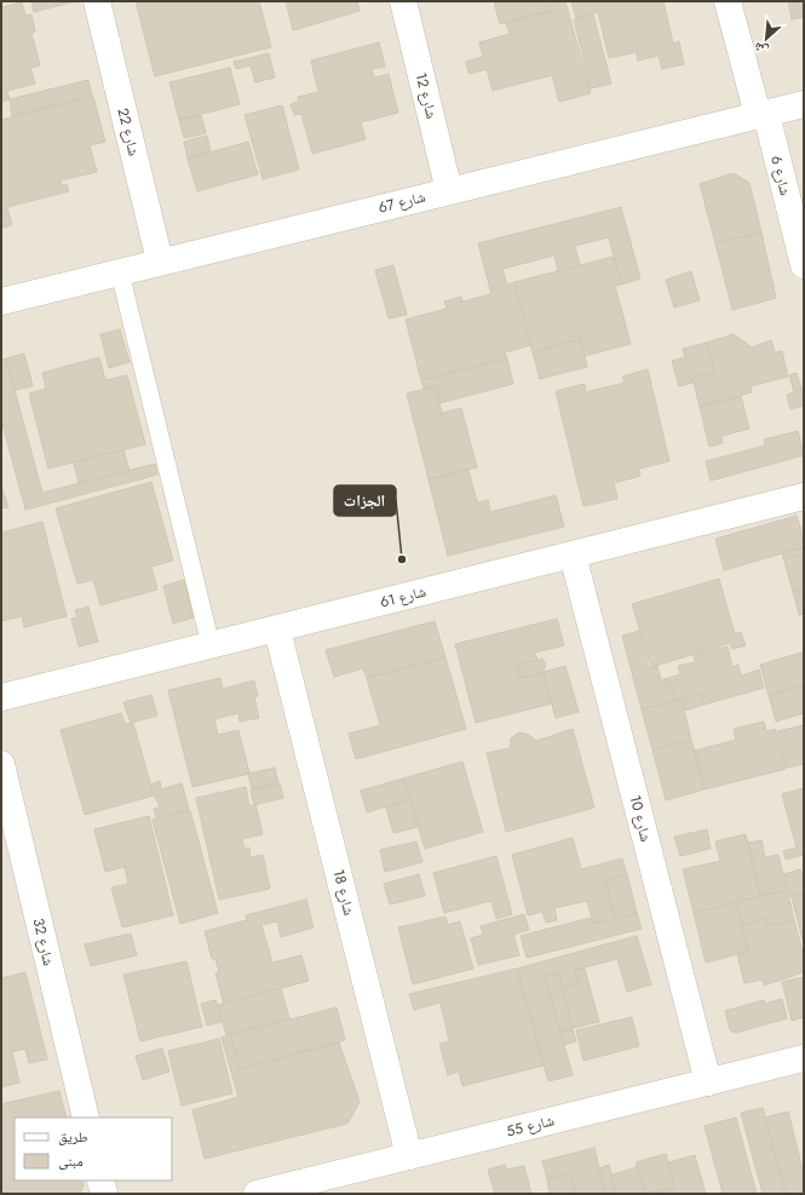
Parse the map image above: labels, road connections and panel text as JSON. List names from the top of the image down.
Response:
{
  "streets": {
    "street": [
      "شارع 12",
      "شارع 22",
      "شارع 6",
      "شارع 67",
      "شارع 61",
      "شارع 10",
      "شارع 18",
      "شارع 32",
      "شارع 55"
    ]
  },
  "crossings": [
    ["شارع 12", "شارع 67"],
    ["شارع 22", "شارع 67"],
    ["شارع 6", "شارع 67"],
    ["شارع 61", "شارع 10"],
    ["شارع 61", "شارع 18"],
    ["شارع 10", "شارع 55"],
    ["شارع 18", "شارع 55"]
  ],
  "places": ["الجزات"],
  "legend": ["طريق", "مبنى"],
  "north": "bottom left"
}
